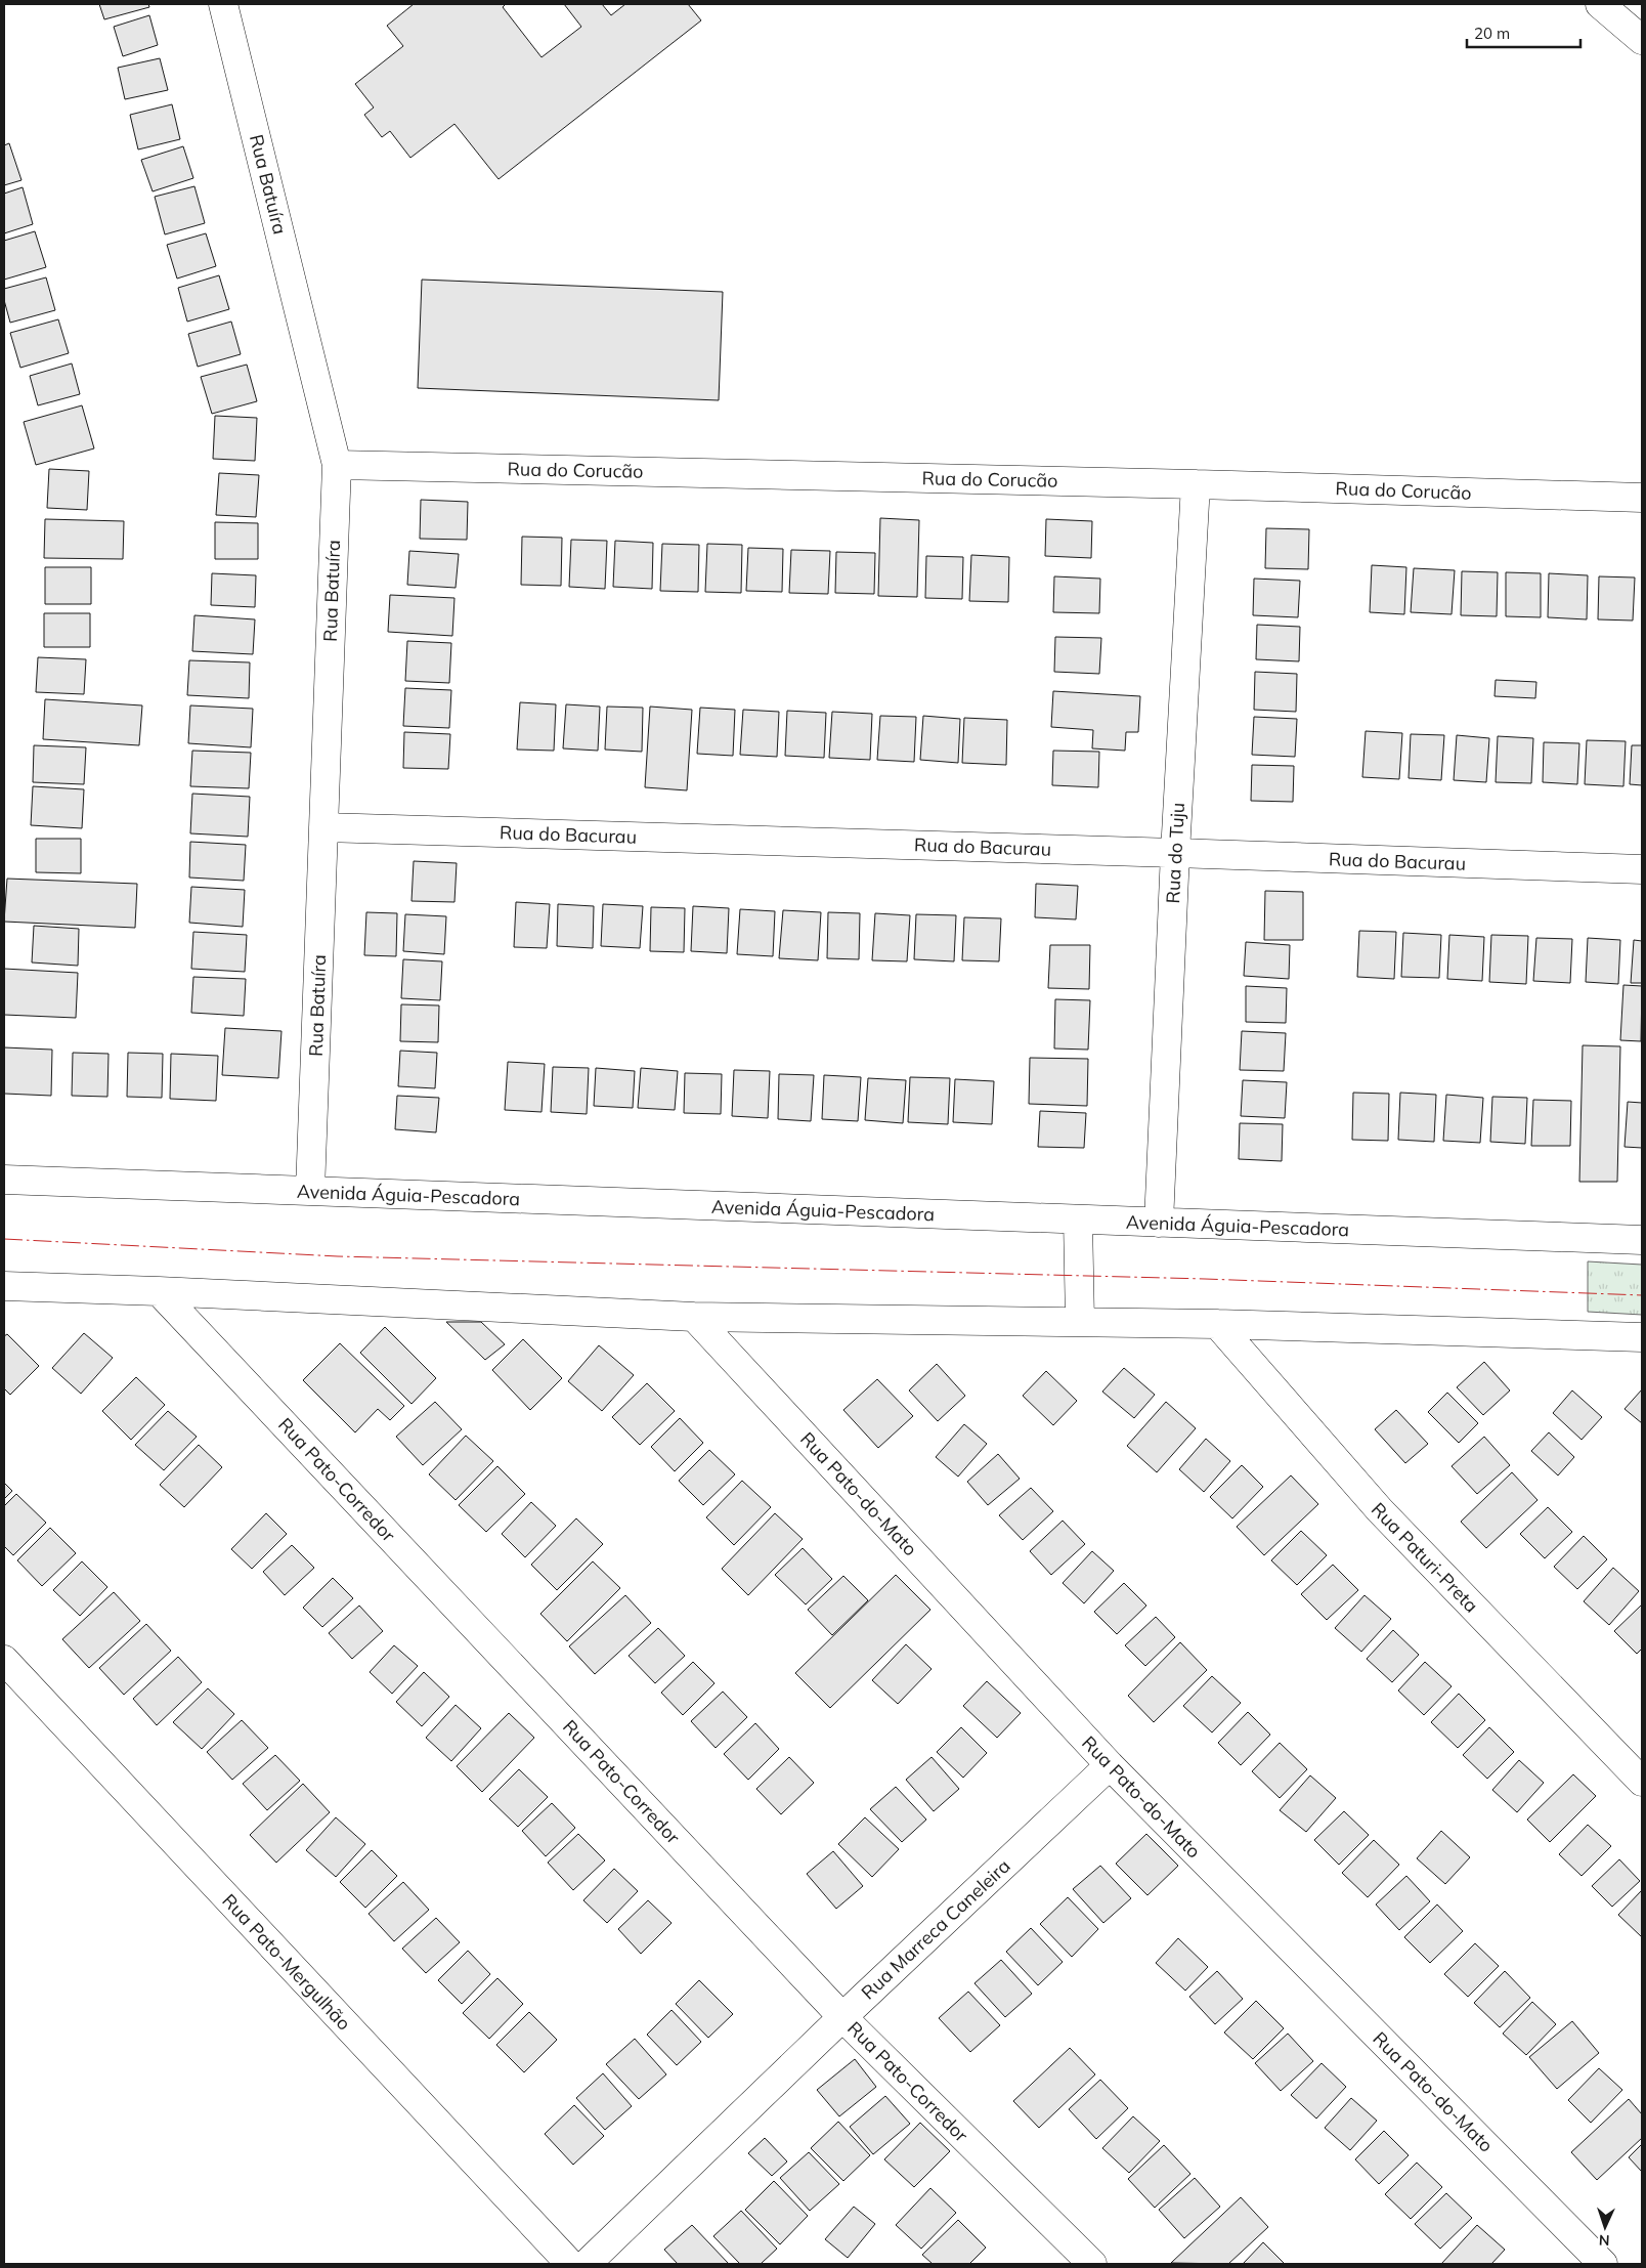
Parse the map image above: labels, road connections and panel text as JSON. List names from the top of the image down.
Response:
{
  "streets": {
    "street": [
      "Rua Batuíra",
      "Rua do Corucão",
      "Rua do Bacurau",
      "Rua do Tuju",
      "Avenida Águia-Pescadora",
      "Rua Pato-Corredor",
      "Rua Pato-do-Mato",
      "Rua Paturi-Preta",
      "Rua Marreca Caneleira",
      "Rua Pato-Mergulhão"
    ]
  },
  "crossings": [
    ["Rua Batuíra", "Rua do Corucão"],
    ["Rua Batuíra", "Rua do Bacurau"],
    ["Rua Batuíra", "Avenida Águia-Pescadora"],
    ["Rua do Corucão", "Rua do Tuju"],
    ["Rua do Bacurau", "Rua do Tuju"],
    ["Rua do Tuju", "Avenida Águia-Pescadora"],
    ["Rua Pato-Corredor", "Rua Marreca Caneleira"],
    ["Rua Pato-do-Mato", "Rua Marreca Caneleira"]
  ],
  "scale_bar": "20 m",
  "north": "bottom"
}
